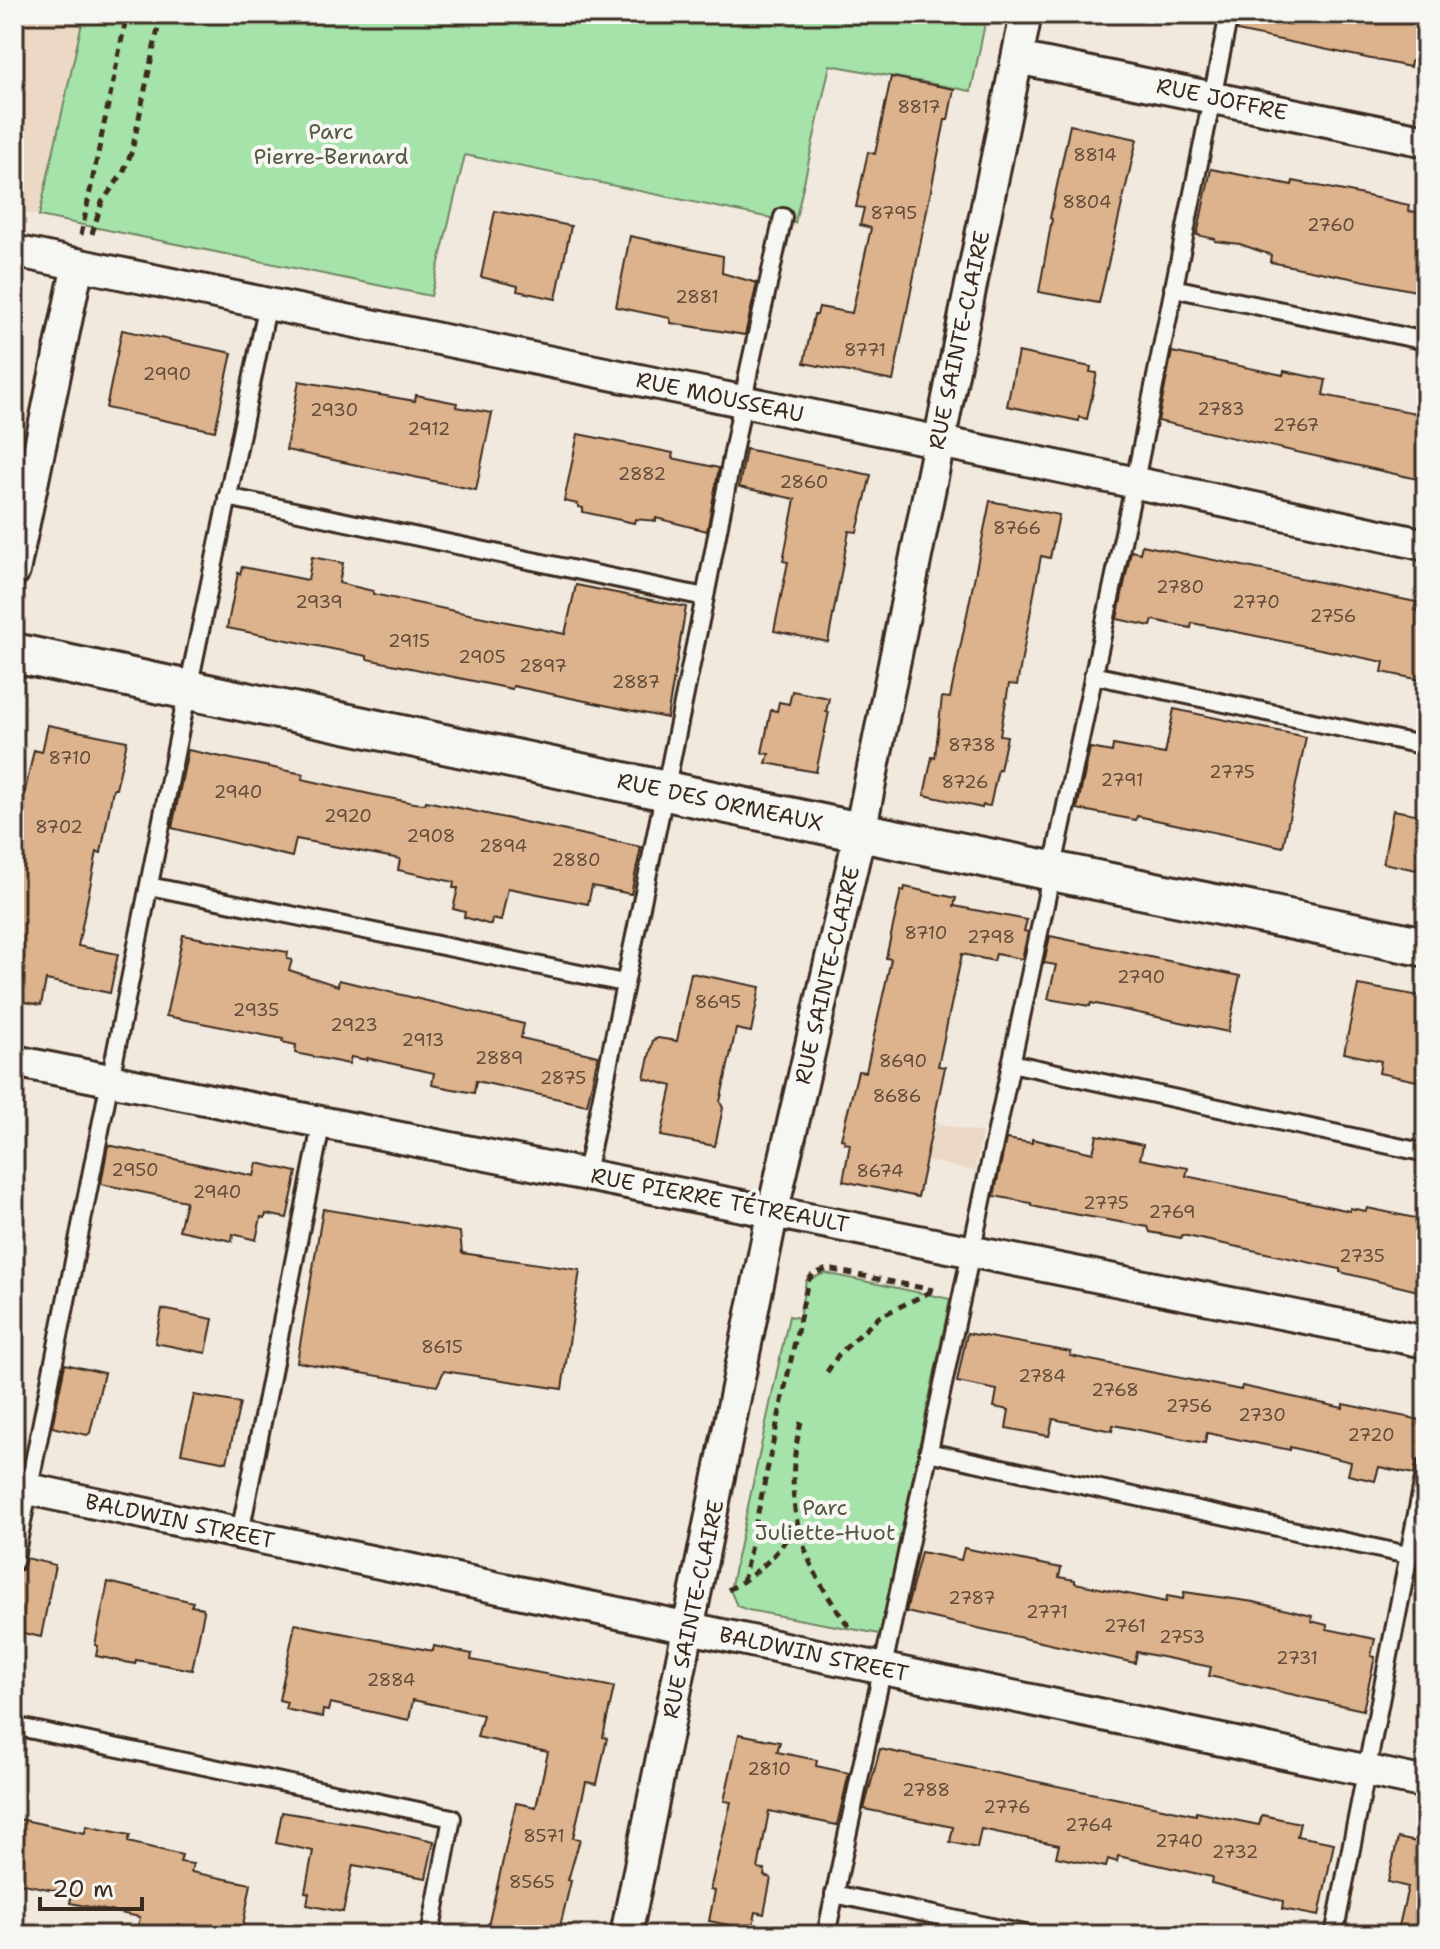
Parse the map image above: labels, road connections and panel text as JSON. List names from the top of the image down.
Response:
{
  "streets": {
    "street": [
      "RUE JOFFRE",
      "RUE SAINTE-CLAIRE",
      "RUE MOUSSEAU",
      "RUE DES ORMEAUX",
      "RUE PIERRE TÉTREAULT",
      "BALDWIN STREET"
    ]
  },
  "crossings": [
    ["RUE JOFFRE", "RUE SAINTE-CLAIRE"],
    ["RUE SAINTE-CLAIRE", "RUE MOUSSEAU"],
    ["RUE SAINTE-CLAIRE", "RUE DES ORMEAUX"],
    ["RUE SAINTE-CLAIRE", "RUE PIERRE TÉTREAULT"],
    ["RUE SAINTE-CLAIRE", "BALDWIN STREET"]
  ],
  "parks": ["Parc Pierre-Bernard", "Parc Juliette-Huot"],
  "house_numbers": [
    "8817",
    "8814",
    "8804",
    "8795",
    "2760",
    "2881",
    "8771",
    "2990",
    "2783",
    "2930",
    "2767",
    "2912",
    "2882",
    "2860",
    "8766",
    "2780",
    "2939",
    "2770",
    "2756",
    "2915",
    "2905",
    "2897",
    "2887",
    "8738",
    "8710",
    "2775",
    "2791",
    "8726",
    "2940",
    "2920",
    "8702",
    "2908",
    "2894",
    "2880",
    "8710",
    "2798",
    "2790",
    "8695",
    "2935",
    "2923",
    "2913",
    "2889",
    "8690",
    "2875",
    "8686",
    "2950",
    "8674",
    "2940",
    "2775",
    "2769",
    "2735",
    "8615",
    "2784",
    "2768",
    "2756",
    "2730",
    "2720",
    "2787",
    "2771",
    "2761",
    "2753",
    "2731",
    "2884",
    "2810",
    "2788",
    "2776",
    "2764",
    "8571",
    "2740",
    "2732",
    "8565"
  ],
  "scale_bar": "20 m"
}
